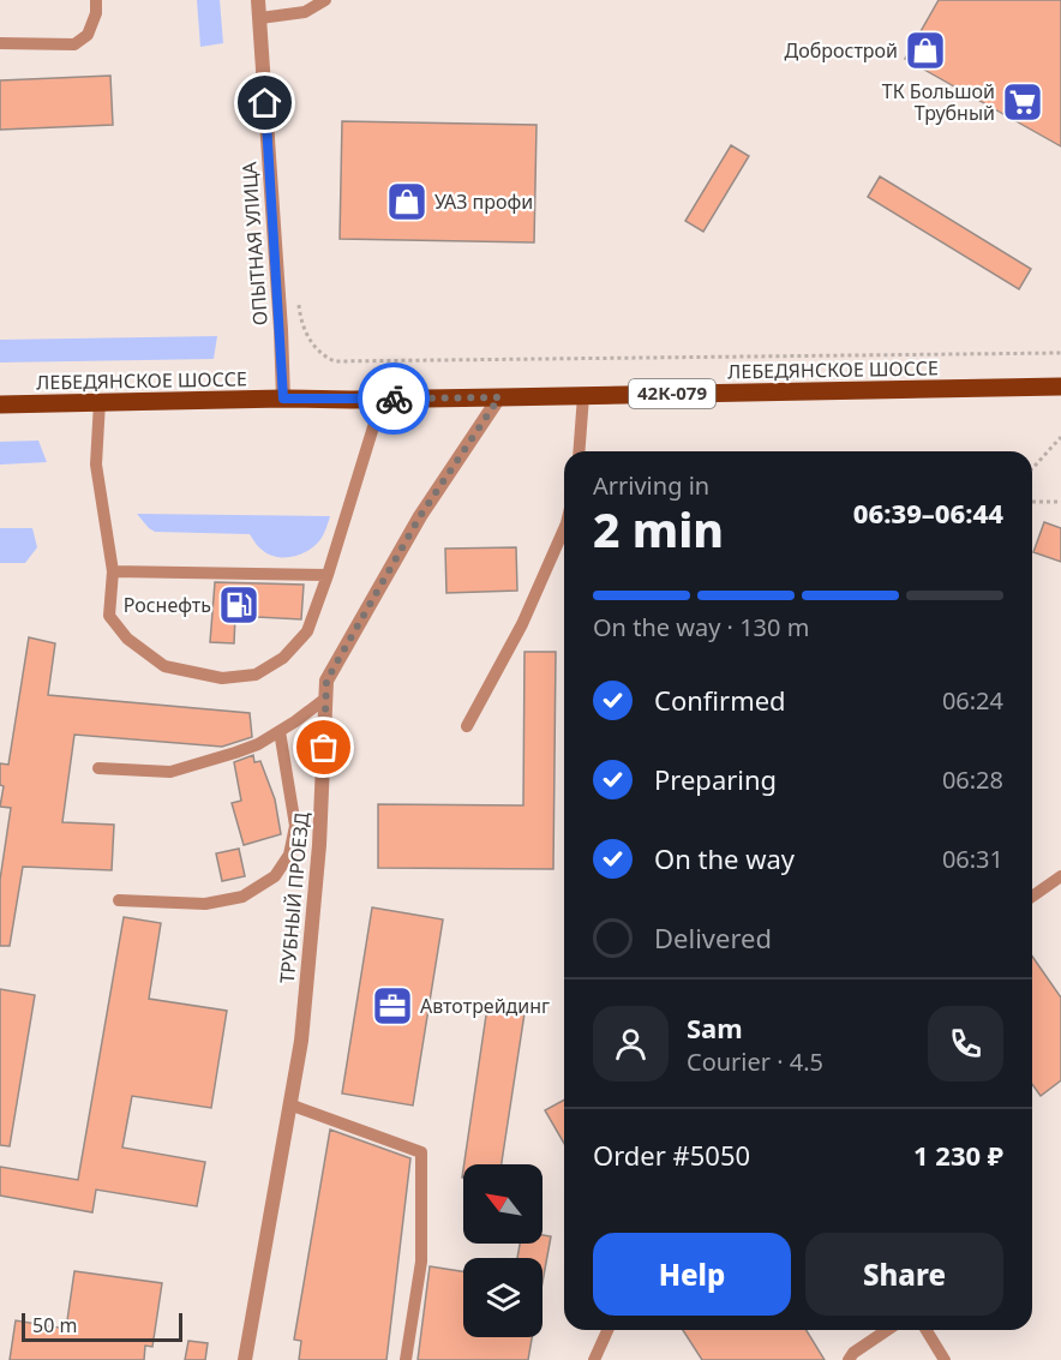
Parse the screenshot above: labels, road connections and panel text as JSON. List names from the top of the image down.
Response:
{
  "streets": {
    "main road": ["ЛЕБЕДЯНСКОЕ ШОССЕ", "42К-079"],
    "street": ["ОПЫТНАЯ УЛИЦА", "ТРУБНЫЙ ПРОЕЗД"]
  },
  "crossings": [
    ["ОПЫТНАЯ УЛИЦА", "ЛЕБЕДЯНСКОЕ ШОССЕ"],
    ["ЛЕБЕДЯНСКОЕ ШОССЕ", "ТРУБНЫЙ ПРОЕЗД"]
  ],
  "places": {
    "shop": ["Добрострой", "УАЗ профи"],
    "supermarket": ["ТК Большой Трубный"],
    "fuel station": ["Роснефть"],
    "office": ["Автотрейдинг"]
  },
  "scale_bar": "50 m",
  "north": "top left",
  "page": {
    "heading": ["2 min", "Arriving in", "06:39–06:44"],
    "panel": [
      "Sam",
      "Courier · 4.5",
      "Order #5050",
      "1 230 ₽"
    ],
    "bar": "On the way · 130 m",
    "list": [
      ["Confirmed", "06:24"],
      ["Preparing", "06:28"],
      ["On the way", "06:31"],
      "Delivered"
    ],
    "buttons": ["Help", "Share"],
    "scale": "50 m"
  }
}
